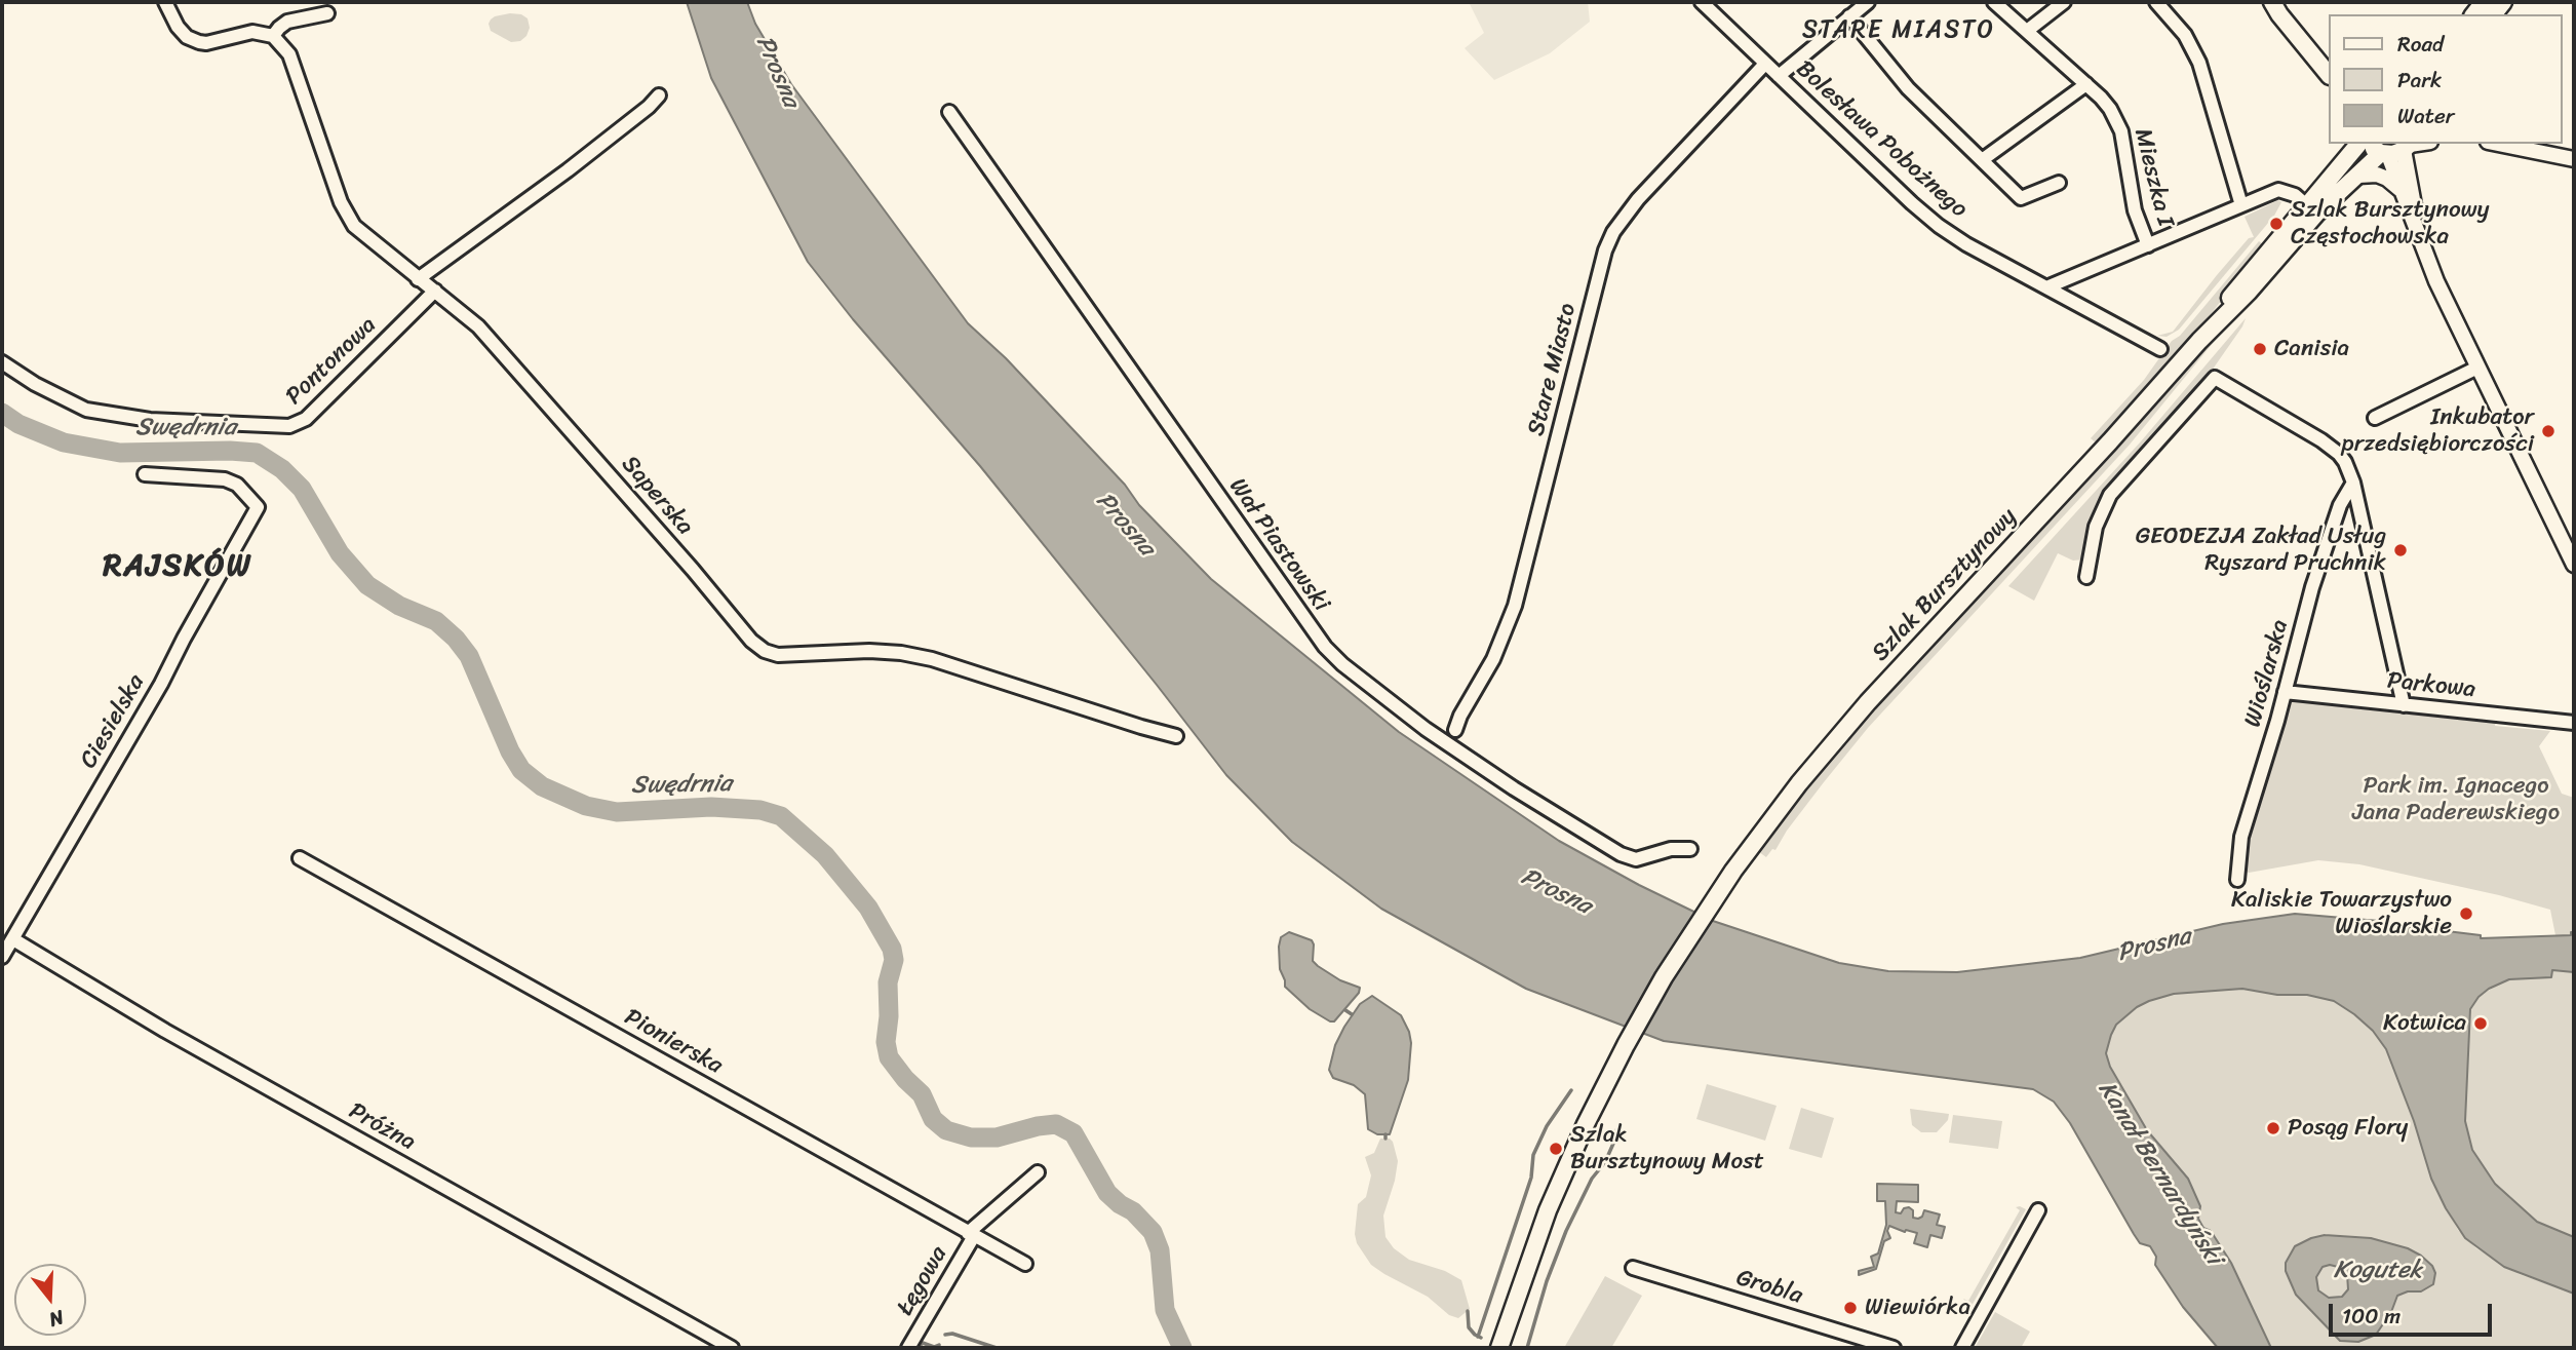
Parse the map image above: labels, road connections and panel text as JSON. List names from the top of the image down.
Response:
{
  "streets": {
    "main road": ["Szlak Bursztynowy"],
    "street": [
      "Bolesława Pobożnego",
      "Mieszka I",
      "Pontonowa",
      "Stare Miasto",
      "Saperska",
      "Wał Piastowski",
      "Wioślarska",
      "Parkowa",
      "Ciesielska",
      "Pionierska",
      "Próżna",
      "Łęgowa",
      "Grobla"
    ]
  },
  "crossings": [
    ["Bolesława Pobożnego", "Stare Miasto"],
    ["Pontonowa", "Saperska"],
    ["Wioślarska", "Parkowa"],
    ["Ciesielska", "Próżna"],
    ["Pionierska", "Łęgowa"]
  ],
  "districts": ["STARE MIASTO", "RAJSKÓW"],
  "water": [
    "Prosna",
    "Swędrnia",
    "Kanał Bernardyński",
    "Kogutek"
  ],
  "parks": ["Park im. Ignacego Jana Paderewskiego"],
  "places": [
    "Szlak Bursztynowy Częstochowska",
    "Canisia",
    "Inkubator przedsiębiorczości",
    "GEODEZJA Zakład Usług Ryszard Pruchnik",
    "Kaliskie Towarzystwo Wioślarskie",
    "Kotwica",
    "Posąg Flory",
    "Szlak Bursztynowy Most",
    "Wiewiórka"
  ],
  "legend": ["Road", "Park", "Water"],
  "scale_bar": "100 m",
  "north": "bottom"
}
